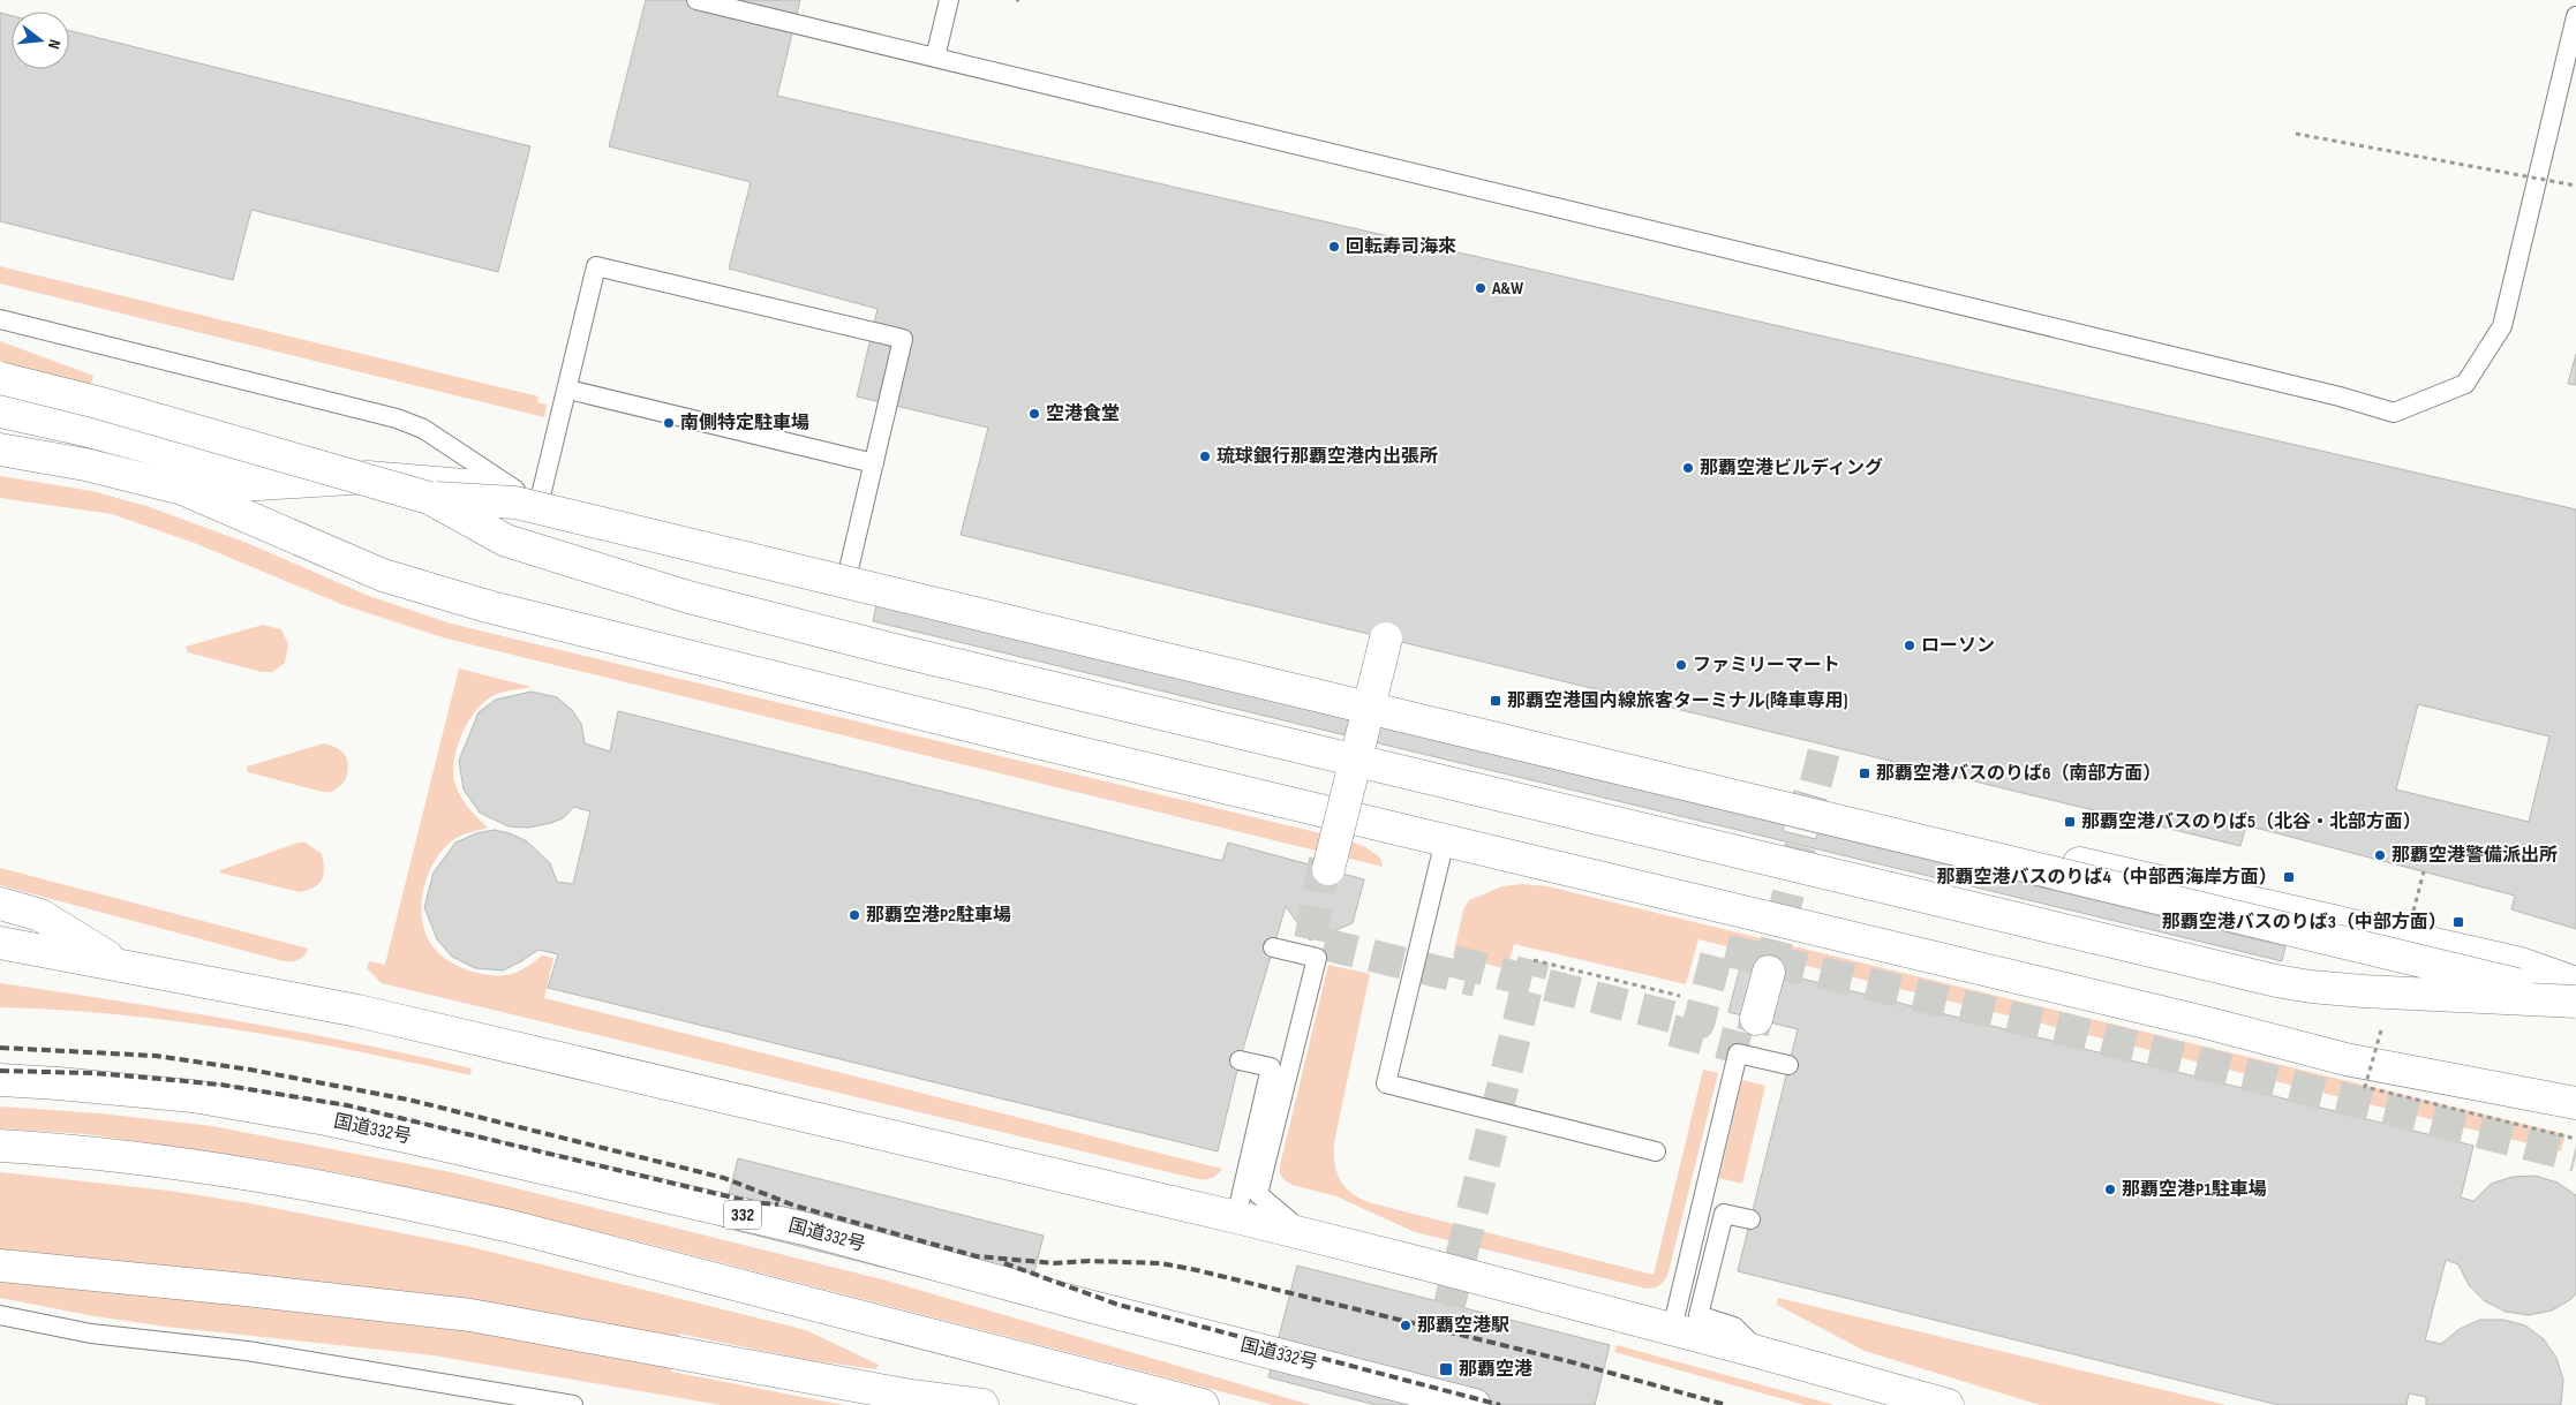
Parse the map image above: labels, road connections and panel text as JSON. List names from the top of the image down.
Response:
{
  "streets": {
    "main road": ["国道332号", "332"]
  },
  "places": {
    "other": [
      "回転寿司海來",
      "A&W",
      "空港食堂",
      "南側特定駐車場",
      "琉球銀行那覇空港内出張所",
      "那覇空港ビルディング",
      "ローソン",
      "ファミリーマート",
      "那覇空港警備派出所",
      "那覇空港P2駐車場",
      "那覇空港P1駐車場",
      "那覇空港駅"
    ],
    "transit": [
      "那覇空港国内線旅客ターミナル(降車専用)",
      "那覇空港バスのりば6（南部方面）",
      "那覇空港バスのりば5（北谷・北部方面）",
      "那覇空港バスのりば4（中部西海岸方面）",
      "那覇空港バスのりば3（中部方面）",
      "那覇空港"
    ]
  },
  "north": "right"
}
